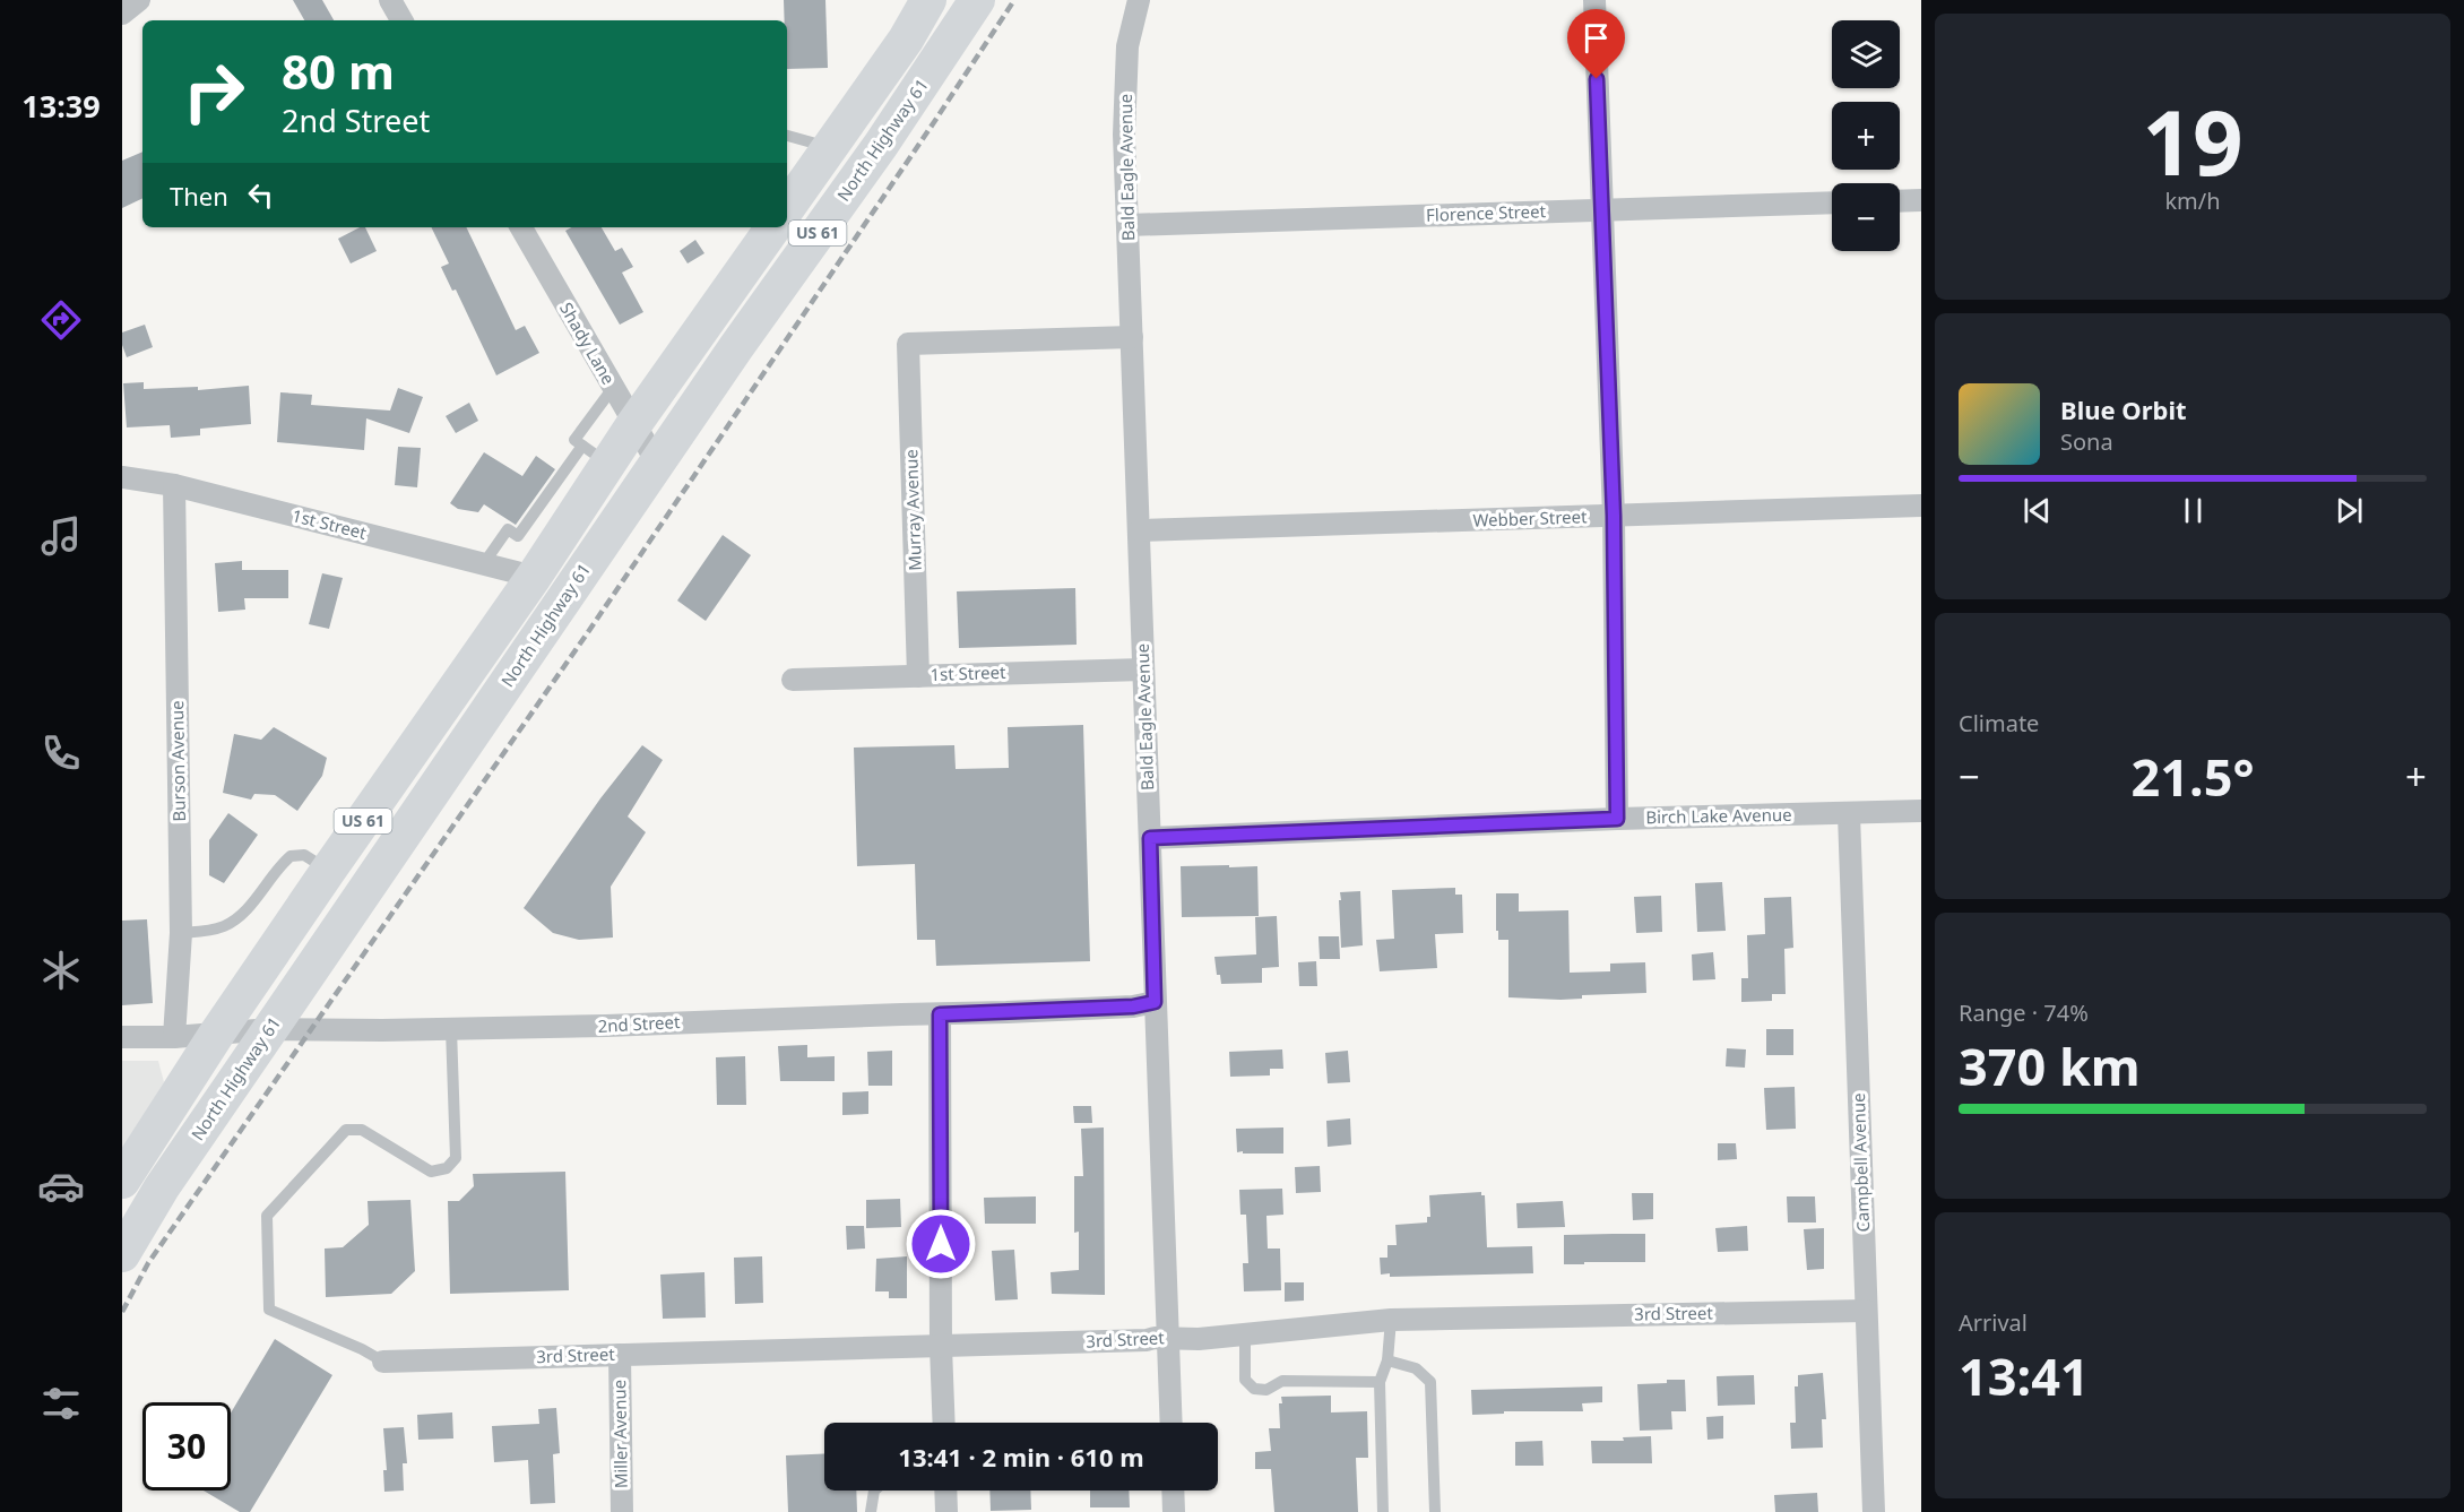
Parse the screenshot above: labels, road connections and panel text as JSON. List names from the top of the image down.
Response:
{
  "streets": {
    "main road": ["North Highway 61", "US 61"],
    "street": [
      "Bald Eagle Avenue",
      "Florence Street",
      "Shady Lane",
      "Murray Avenue",
      "Webber Street",
      "1st Street",
      "Burson Avenue",
      "Birch Lake Avenue",
      "2nd Street",
      "Campbell Avenue",
      "3rd Street",
      "Miller Avenue"
    ]
  },
  "crossings": [
    ["North Highway 61", "Shady Lane"],
    ["North Highway 61", "2nd Street"],
    ["Bald Eagle Avenue", "Florence Street"],
    ["Bald Eagle Avenue", "Murray Avenue"],
    ["Bald Eagle Avenue", "Webber Street"],
    ["Bald Eagle Avenue", "1st Street"],
    ["Bald Eagle Avenue", "Birch Lake Avenue"],
    ["Bald Eagle Avenue", "2nd Street"],
    ["Bald Eagle Avenue", "3rd Street"],
    ["US 61", "Shady Lane"],
    ["US 61", "1st Street"],
    ["US 61", "2nd Street"],
    ["Murray Avenue", "1st Street"],
    ["1st Street", "Burson Avenue"],
    ["Burson Avenue", "2nd Street"],
    ["Birch Lake Avenue", "Campbell Avenue"],
    ["Campbell Avenue", "3rd Street"],
    ["3rd Street", "Miller Avenue"]
  ],
  "page": {
    "tabs": "13:39",
    "tile": [
      ["19", "km/h"],
      "Climate",
      ["Range · 74%", "370 km"],
      ["Arrival", "13:41"]
    ],
    "map_buttons": ["+", "−"],
    "turn": ["80 m", "2nd Street"],
    "then": "Then",
    "song": ["Blue Orbit", "Sona"],
    "heat": ["−", "21.5°", "+"],
    "limit": "30",
    "trip": "13:41 · 2 min · 610 m"
  }
}
